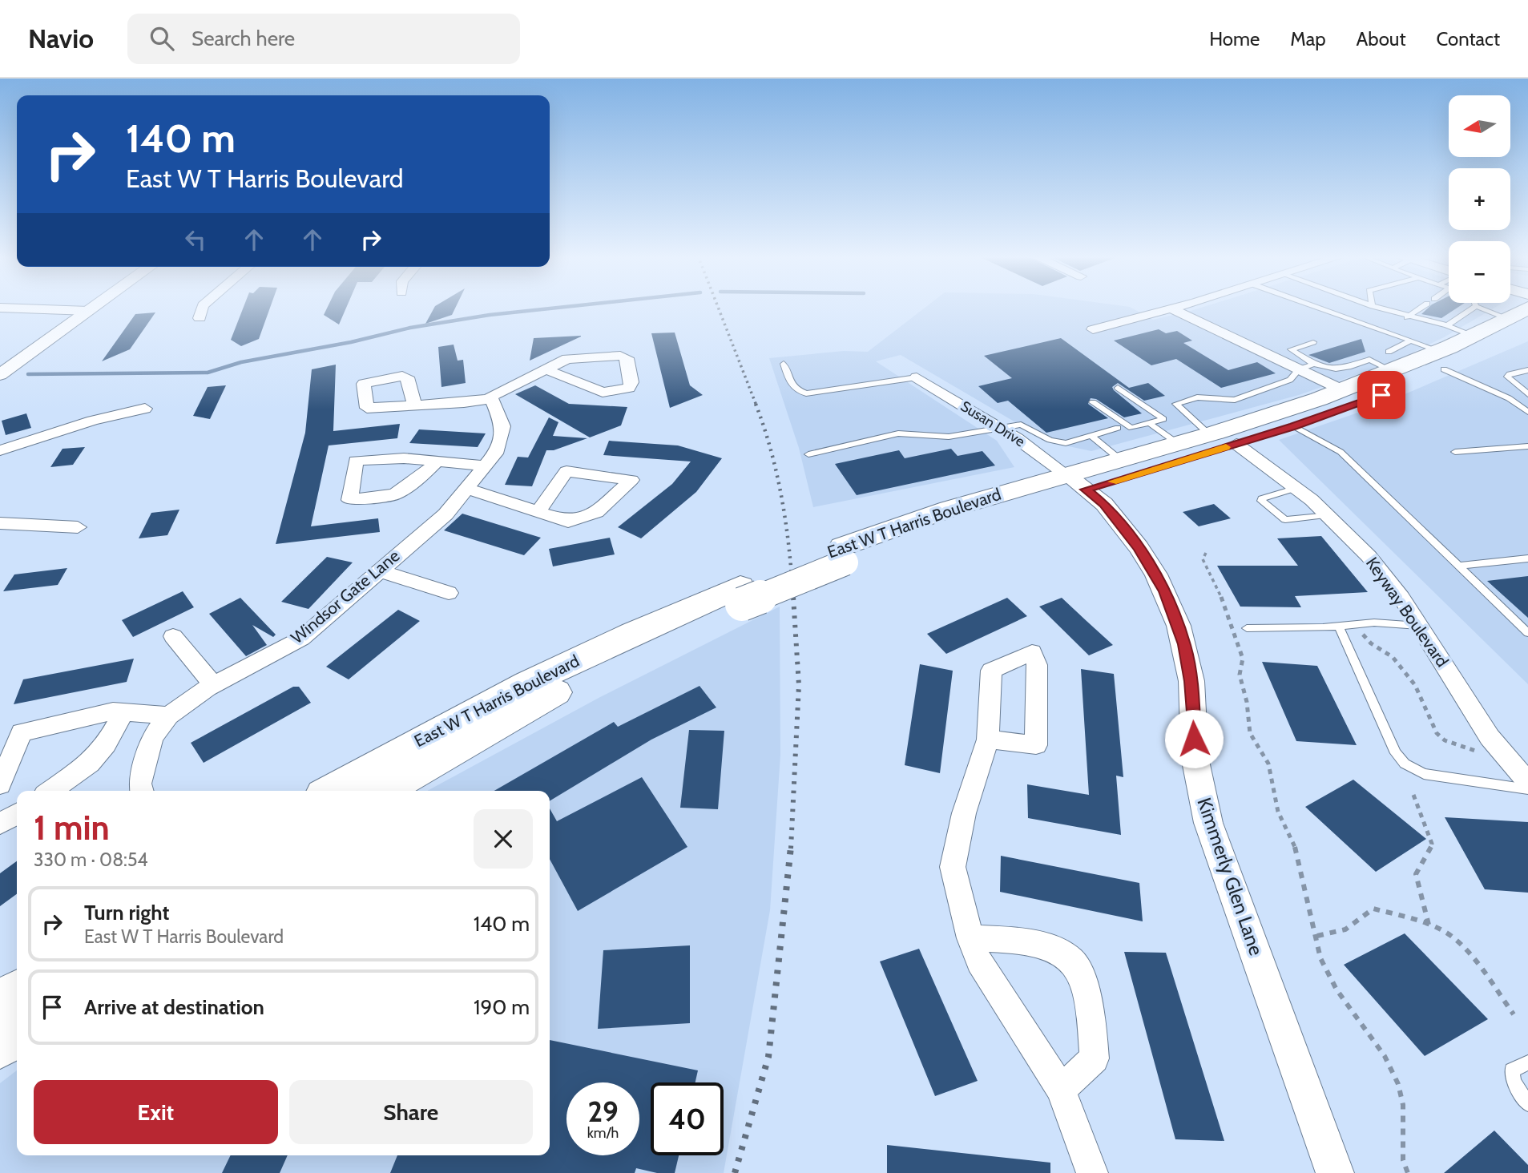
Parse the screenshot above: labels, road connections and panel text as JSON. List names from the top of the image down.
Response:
{
  "streets": {
    "main road": ["East W T Harris Boulevard"],
    "street": [
      "Susan Drive",
      "Windsor Gate Lane",
      "Keyway Boulevard",
      "Kimmerly Glen Lane"
    ]
  },
  "crossings": [
    ["Susan Drive", "East W T Harris Boulevard"],
    ["Susan Drive", "Kimmerly Glen Lane"],
    ["East W T Harris Boulevard", "Keyway Boulevard"],
    ["East W T Harris Boulevard", "Kimmerly Glen Lane"]
  ],
  "north": "left",
  "page": {
    "header": "Navio",
    "search": "Search here",
    "nav": [
      "Home",
      "Map",
      "About",
      "Contact"
    ],
    "map_buttons": ["+", "−"],
    "turn": ["140 m", "East W T Harris Boulevard"],
    "heading": ["1 min", "330 m · 08:54"],
    "list": [
      {
        "name": "Turn right",
        "note": "East W T Harris Boulevard",
        "value": "140 m"
      },
      {
        "name": "Arrive at destination",
        "value": "190 m"
      }
    ],
    "buttons": ["Exit", "Share"],
    "speed": "29 km/h",
    "limit": "40"
  }
}
